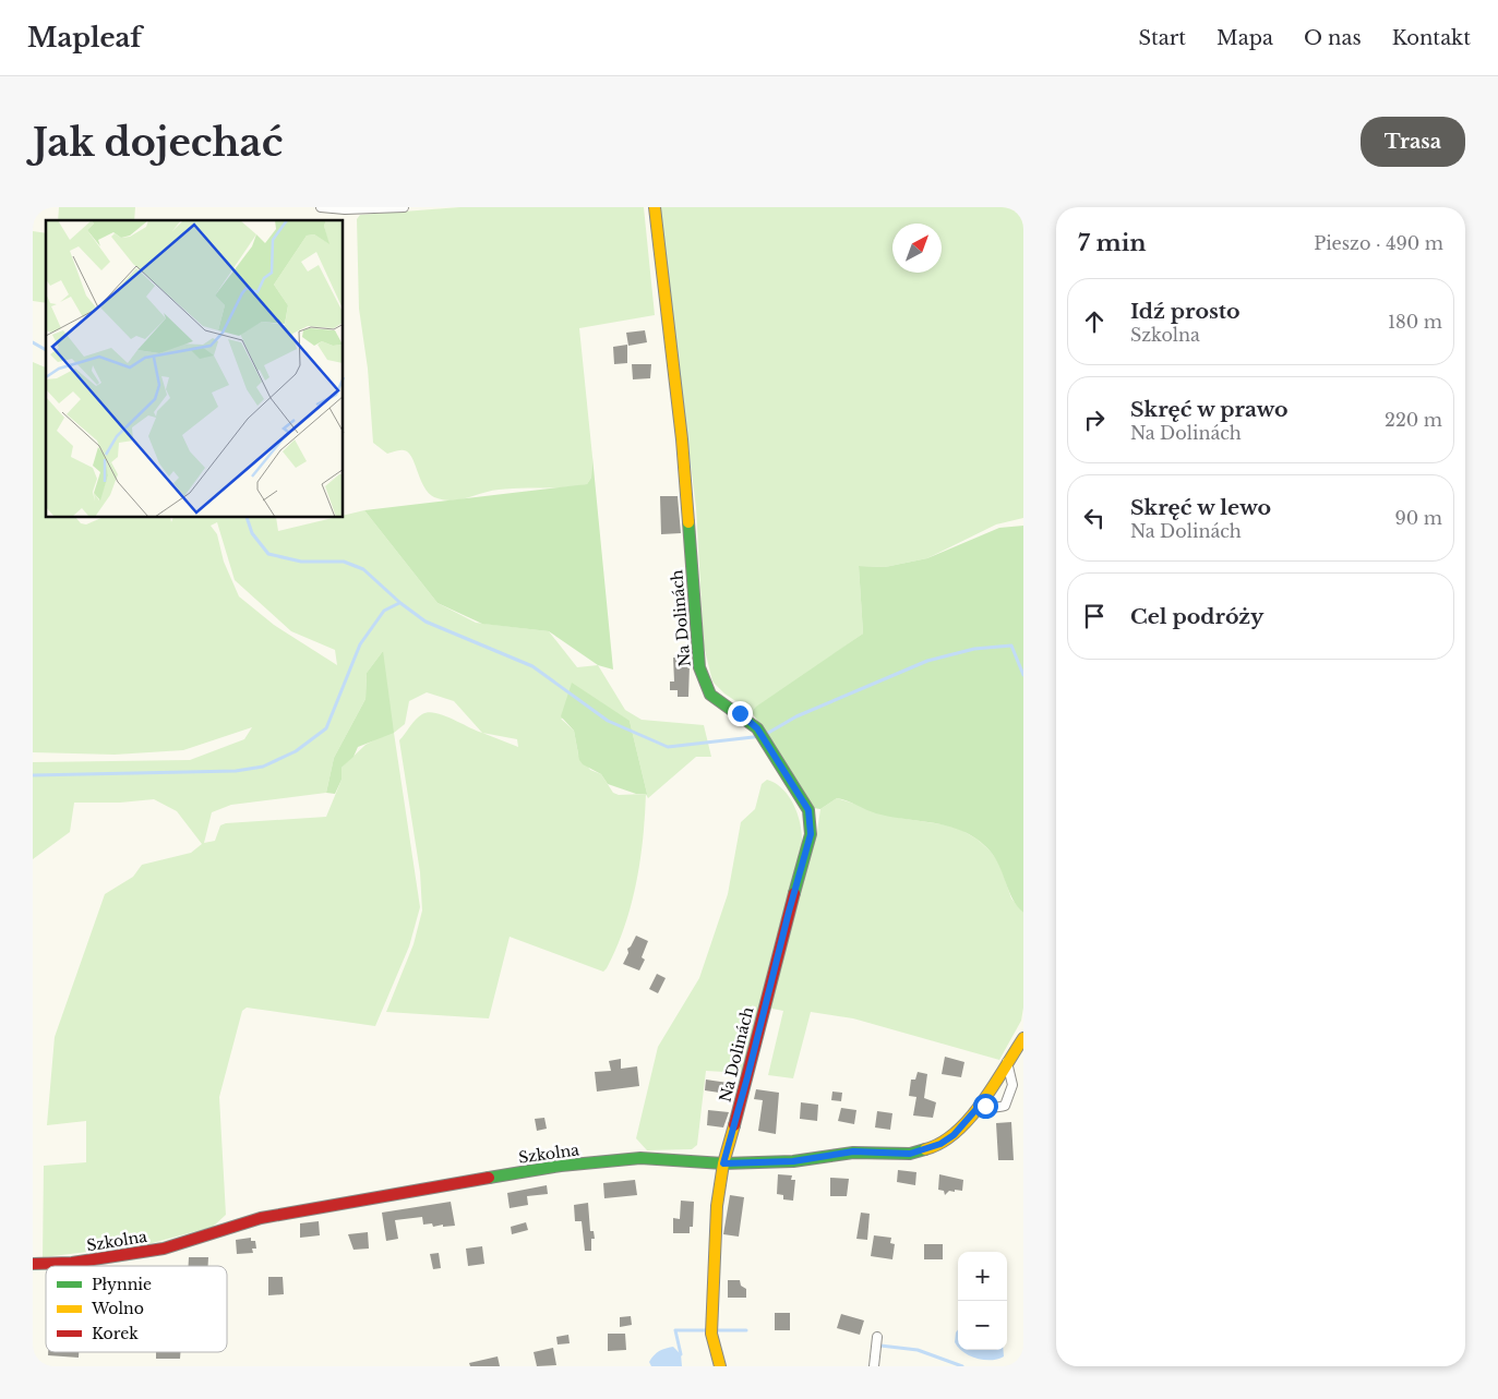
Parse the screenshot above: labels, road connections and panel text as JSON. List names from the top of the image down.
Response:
{
  "streets": {
    "street": ["Na Dolinách", "Szkolna"]
  },
  "crossings": [
    ["Na Dolinách", "Szkolna"]
  ],
  "legend": ["Płynnie", "Wolno", "Korek"],
  "north": "top right",
  "page": {
    "header": "Mapleaf",
    "nav": [
      "Start",
      "Mapa",
      "O nas",
      "Kontakt"
    ],
    "buttons": "Trasa",
    "title": "Jak dojechać",
    "heading": ["7 min", "Pieszo · 490 m"],
    "list": [
      ["Idź prosto", "Szkolna", "180 m"],
      ["Skręć w prawo", "Na Dolinách", "220 m"],
      ["Skręć w lewo", "Na Dolinách", "90 m"],
      "Cel podróży"
    ],
    "map_buttons": ["+", "−"]
  }
}
